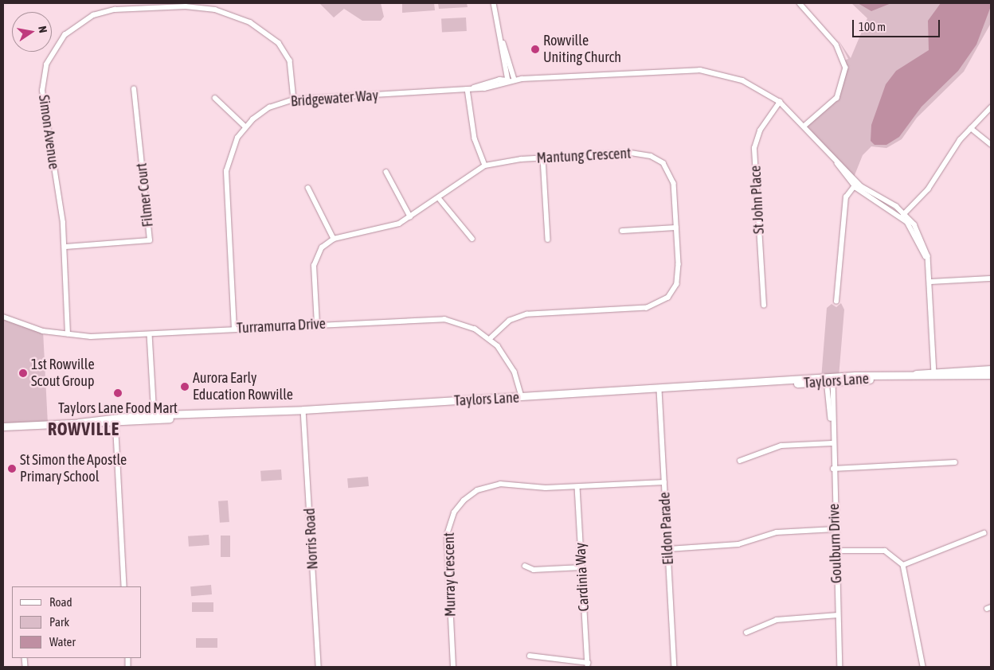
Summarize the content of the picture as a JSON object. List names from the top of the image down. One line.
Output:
{"streets":{"main road":["Taylors Lane"],"street":["Bridgewater Way","Simon Avenue","Mantung Crescent","Filmer Court","St John Place","Turramurra Drive","Eildon Parade","Norris Road","Goulburn Drive","Murray Crescent","Cardinia Way"]},"crossings":[["Bridgewater Way","Simon Avenue"],["Bridgewater Way","St John Place"],["Bridgewater Way","Turramurra Drive"],["Bridgewater Way","Taylors Lane"],["Simon Avenue","Filmer Court"],["Simon Avenue","Turramurra Drive"],["Mantung Crescent","Turramurra Drive"],["Turramurra Drive","Taylors Lane"],["Taylors Lane","Eildon Parade"],["Taylors Lane","Norris Road"],["Taylors Lane","Goulburn Drive"],["Eildon Parade","Murray Crescent"],["Murray Crescent","Cardinia Way"]],"districts":["ROWVILLE"],"places":["Rowville Uniting Church","1st Rowville Scout Group","Aurora Early Education Rowville","Taylors Lane Food Mart","St Simon the Apostle Primary School"],"legend":["Road","Park","Water"],"scale_bar":"100 m","north":"right"}
